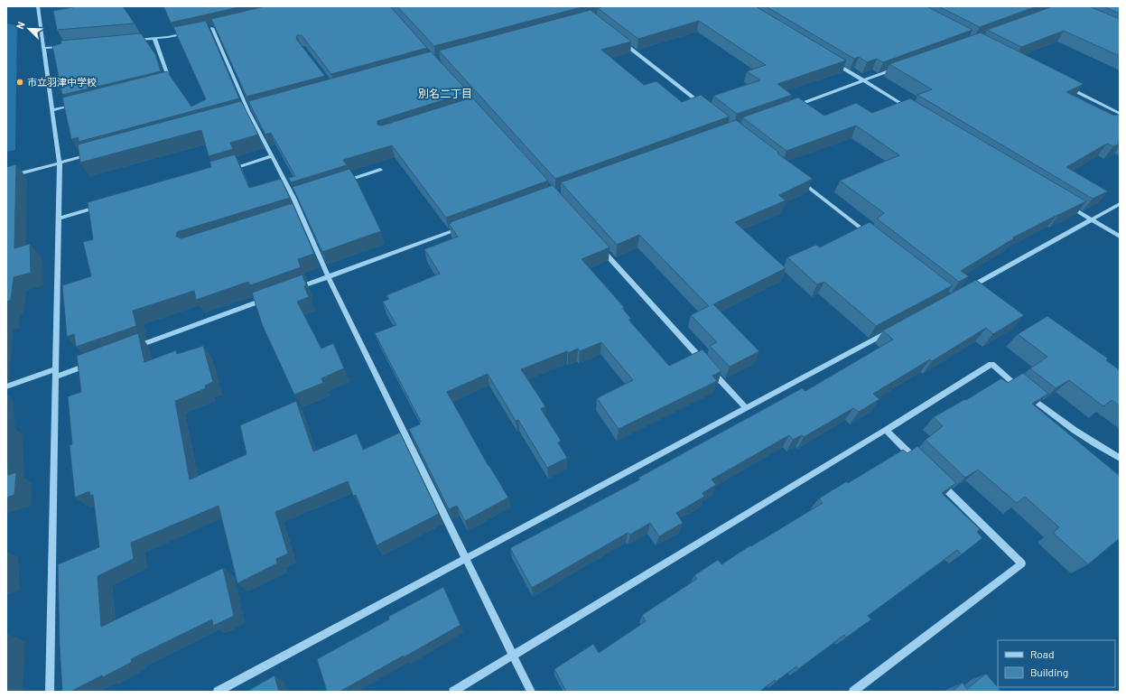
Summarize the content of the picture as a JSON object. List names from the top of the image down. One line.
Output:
{"districts":["別名二丁目"],"places":["市立羽津中学校"],"legend":["Road","Building"],"north":"top left"}
